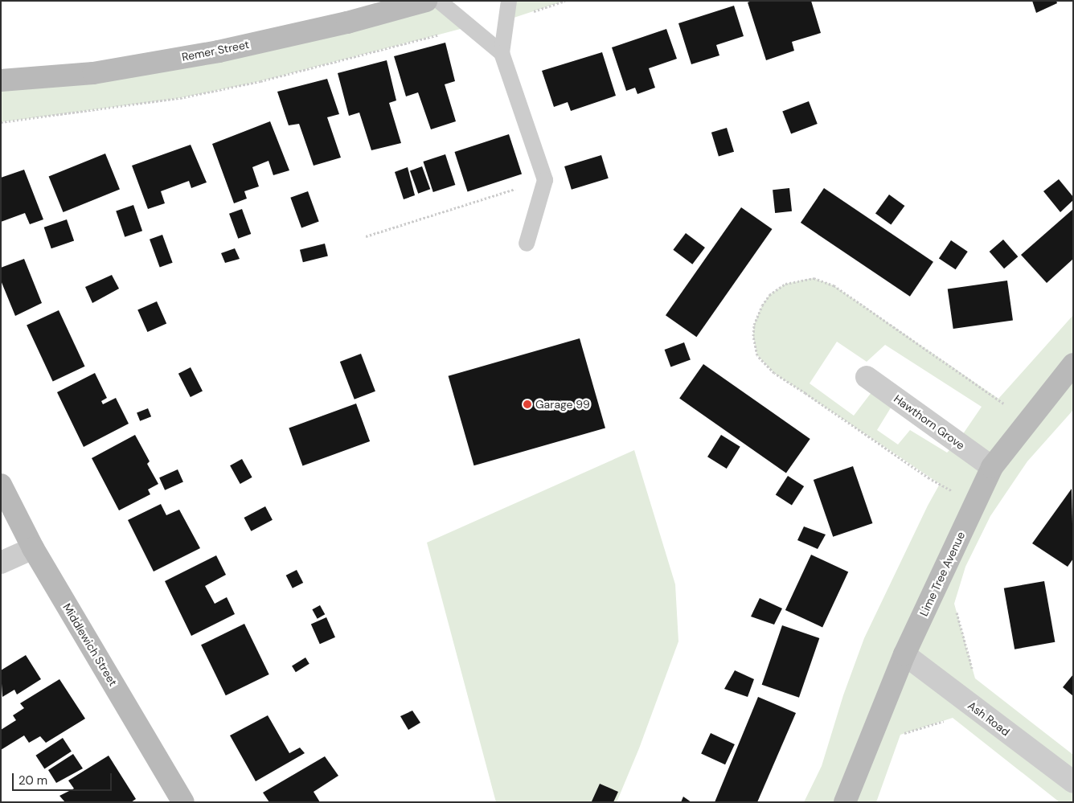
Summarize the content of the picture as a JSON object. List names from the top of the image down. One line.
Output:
{"streets":{"street":["Remer Street","Hawthorn Grove","Lime Tree Avenue","Middlewich Street","Ash Road"]},"crossings":[["Hawthorn Grove","Lime Tree Avenue"],["Lime Tree Avenue","Ash Road"]],"places":["Garage 99"],"scale_bar":"20 m"}
